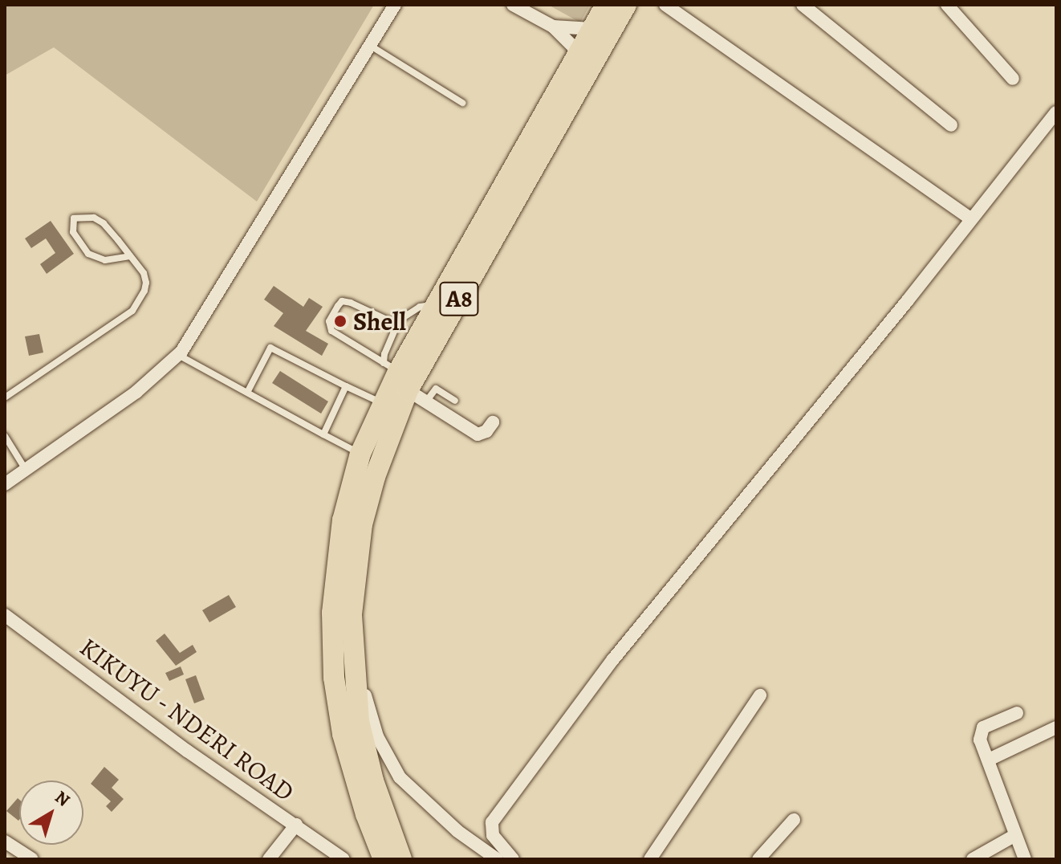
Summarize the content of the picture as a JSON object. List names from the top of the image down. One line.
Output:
{"streets":{"highway":["A8"],"street":["KIKUYU - NDERI ROAD"]},"places":["Shell"],"north":"top right"}
